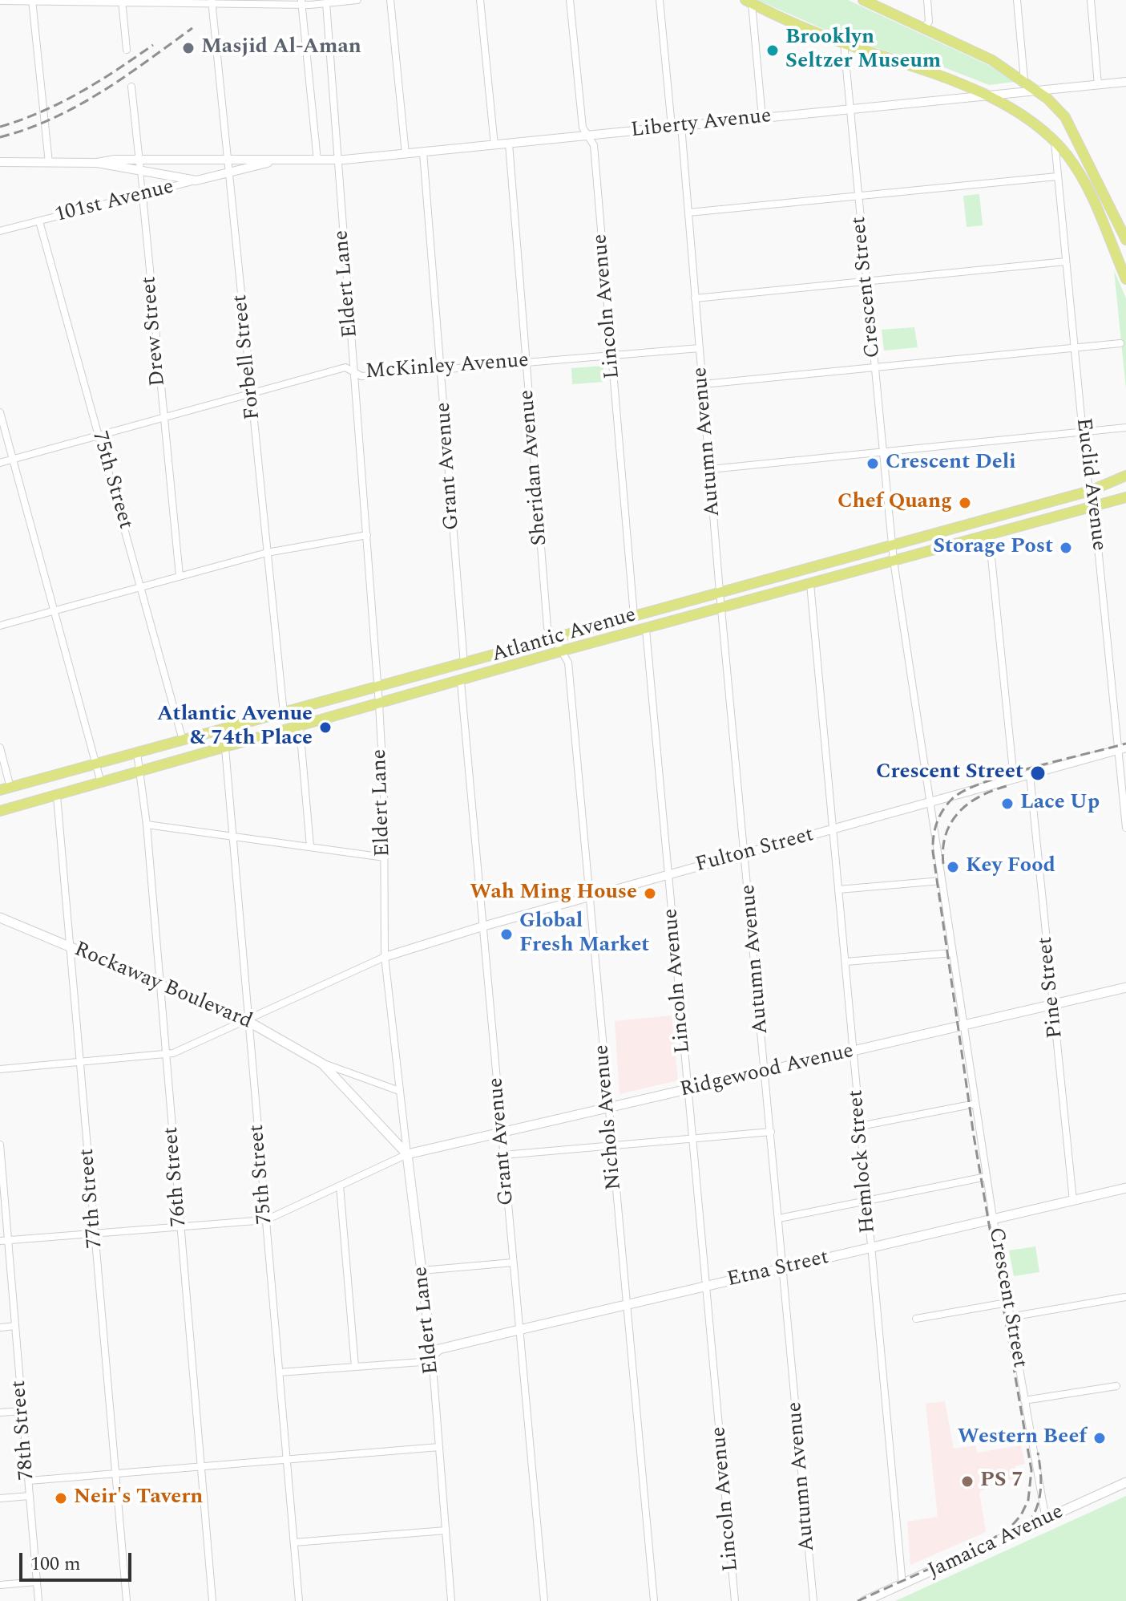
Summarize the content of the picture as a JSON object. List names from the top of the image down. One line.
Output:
{"streets":{"main road":["Eldert Lane","Atlantic Avenue","Rockaway Boulevard","Ridgewood Avenue","Etna Street","Jamaica Avenue"],"street":["Liberty Avenue","101st Avenue","Crescent Street","Lincoln Avenue","Drew Street","Forbell Street","McKinley Avenue","Autumn Avenue","Grant Avenue","Sheridan Avenue","75th Street","Euclid Avenue","Fulton Street","Pine Street","Nichols Avenue","Hemlock Street","76th Street","77th Street","78th Street"]},"crossings":[["Liberty Avenue","101st Avenue"],["Liberty Avenue","Eldert Lane"],["Liberty Avenue","Crescent Street"],["Liberty Avenue","Lincoln Avenue"],["Liberty Avenue","Drew Street"],["Liberty Avenue","Forbell Street"],["Liberty Avenue","Autumn Avenue"],["Liberty Avenue","Grant Avenue"],["Liberty Avenue","Sheridan Avenue"],["101st Avenue","Drew Street"],["101st Avenue","Forbell Street"],["101st Avenue","75th Street"],["Eldert Lane","McKinley Avenue"],["Eldert Lane","Atlantic Avenue"],["Eldert Lane","Fulton Street"],["Eldert Lane","Rockaway Boulevard"],["Eldert Lane","Ridgewood Avenue"],["Eldert Lane","Etna Street"],["Crescent Street","Atlantic Avenue"],["Crescent Street","Fulton Street"],["Crescent Street","Ridgewood Avenue"],["Crescent Street","Etna Street"],["Crescent Street","Jamaica Avenue"],["Lincoln Avenue","McKinley Avenue"],["Lincoln Avenue","Atlantic Avenue"],["Lincoln Avenue","Fulton Street"],["Lincoln Avenue","Ridgewood Avenue"],["Lincoln Avenue","Etna Street"],["Drew Street","McKinley Avenue"],["Forbell Street","McKinley Avenue"],["Forbell Street","Atlantic Avenue"],["McKinley Avenue","Autumn Avenue"],["McKinley Avenue","Grant Avenue"],["McKinley Avenue","Sheridan Avenue"],["McKinley Avenue","75th Street"],["Autumn Avenue","Atlantic Avenue"],["Autumn Avenue","Fulton Street"],["Autumn Avenue","Ridgewood Avenue"],["Autumn Avenue","Etna Street"],["Grant Avenue","Atlantic Avenue"],["Grant Avenue","Fulton Street"],["Grant Avenue","Ridgewood Avenue"],["Grant Avenue","Etna Street"],["Sheridan Avenue","Atlantic Avenue"],["Sheridan Avenue","Nichols Avenue"],["75th Street","Atlantic Avenue"],["75th Street","Rockaway Boulevard"],["Euclid Avenue","Atlantic Avenue"],["Euclid Avenue","Fulton Street"],["Atlantic Avenue","Nichols Avenue"],["Atlantic Avenue","Hemlock Street"],["Atlantic Avenue","76th Street"],["Atlantic Avenue","77th Street"],["Fulton Street","Pine Street"],["Fulton Street","Nichols Avenue"],["Fulton Street","Hemlock Street"],["Rockaway Boulevard","Ridgewood Avenue"],["Rockaway Boulevard","76th Street"],["Rockaway Boulevard","77th Street"],["Pine Street","Ridgewood Avenue"],["Pine Street","Etna Street"],["Ridgewood Avenue","Nichols Avenue"],["Ridgewood Avenue","Hemlock Street"],["Nichols Avenue","Etna Street"],["Hemlock Street","Etna Street"],["Hemlock Street","Jamaica Avenue"]],"places":["Masjid Al-Aman","Brooklyn Seltzer Museum","Crescent Deli","Chef Quang","Storage Post","Atlantic Avenue & 74th Place","Crescent Street","Lace Up","Key Food","Wah Ming House","Global Fresh Market","Western Beef","PS 7","Neir's Tavern"],"scale_bar":"100 m"}
